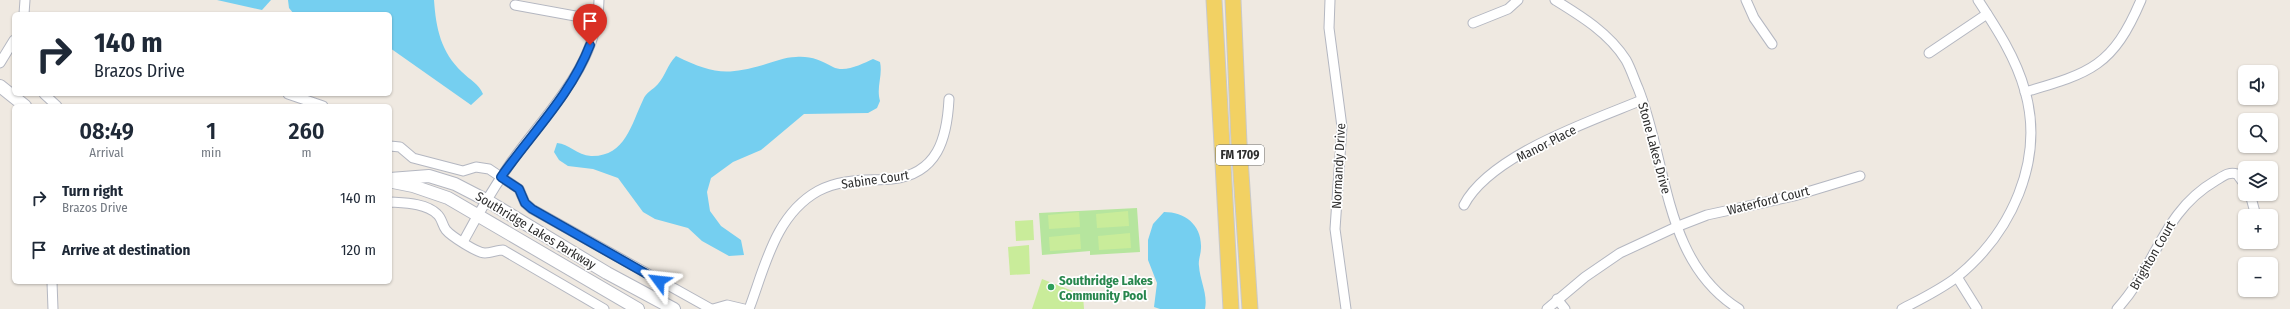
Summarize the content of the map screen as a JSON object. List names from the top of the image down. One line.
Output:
{"streets":{"main road":["FM 1709"],"street":["Manor Place","Stone Lakes Drive","Normandy Drive","Sabine Court","Waterford Court","Southridge Lakes Parkway","Brighton Court"]},"crossings":[["Manor Place","Stone Lakes Drive"],["Stone Lakes Drive","Waterford Court"]],"places":["Southridge Lakes Community Pool"],"page":{"turn":["140 m","Brazos Drive"],"map_buttons":["+","−"],"eta":["08:49","Arrival","1","min","260","m"],"list":[{"name":"Turn right","note":"Brazos Drive","value":"140 m"},{"name":"Arrive at destination","value":"120 m"}]}}
